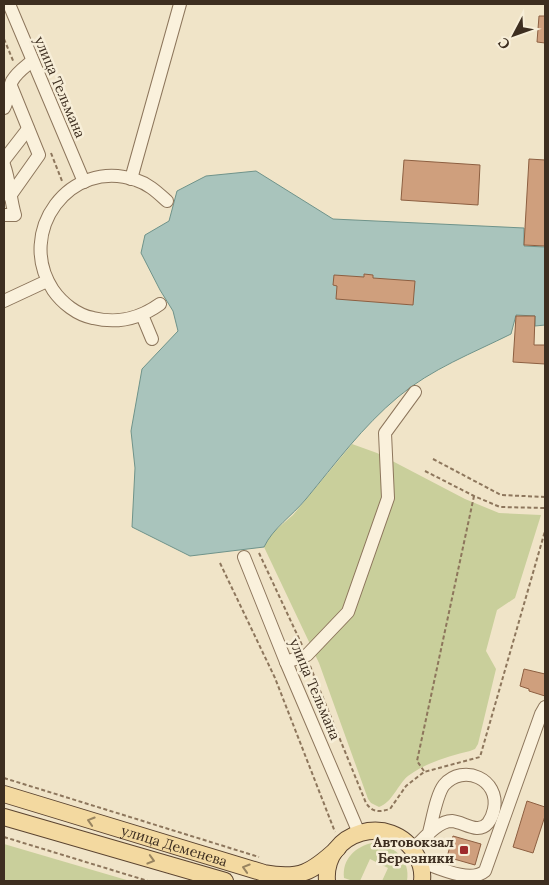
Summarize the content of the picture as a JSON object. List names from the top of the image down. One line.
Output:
{"streets":{"main road":["улица Деменева"],"street":["улица Тельмана"]},"crossings":[["улица Тельмана","улица Деменева"]],"places":{"transit":["Автовокзал Березники"]},"north":"bottom left"}
